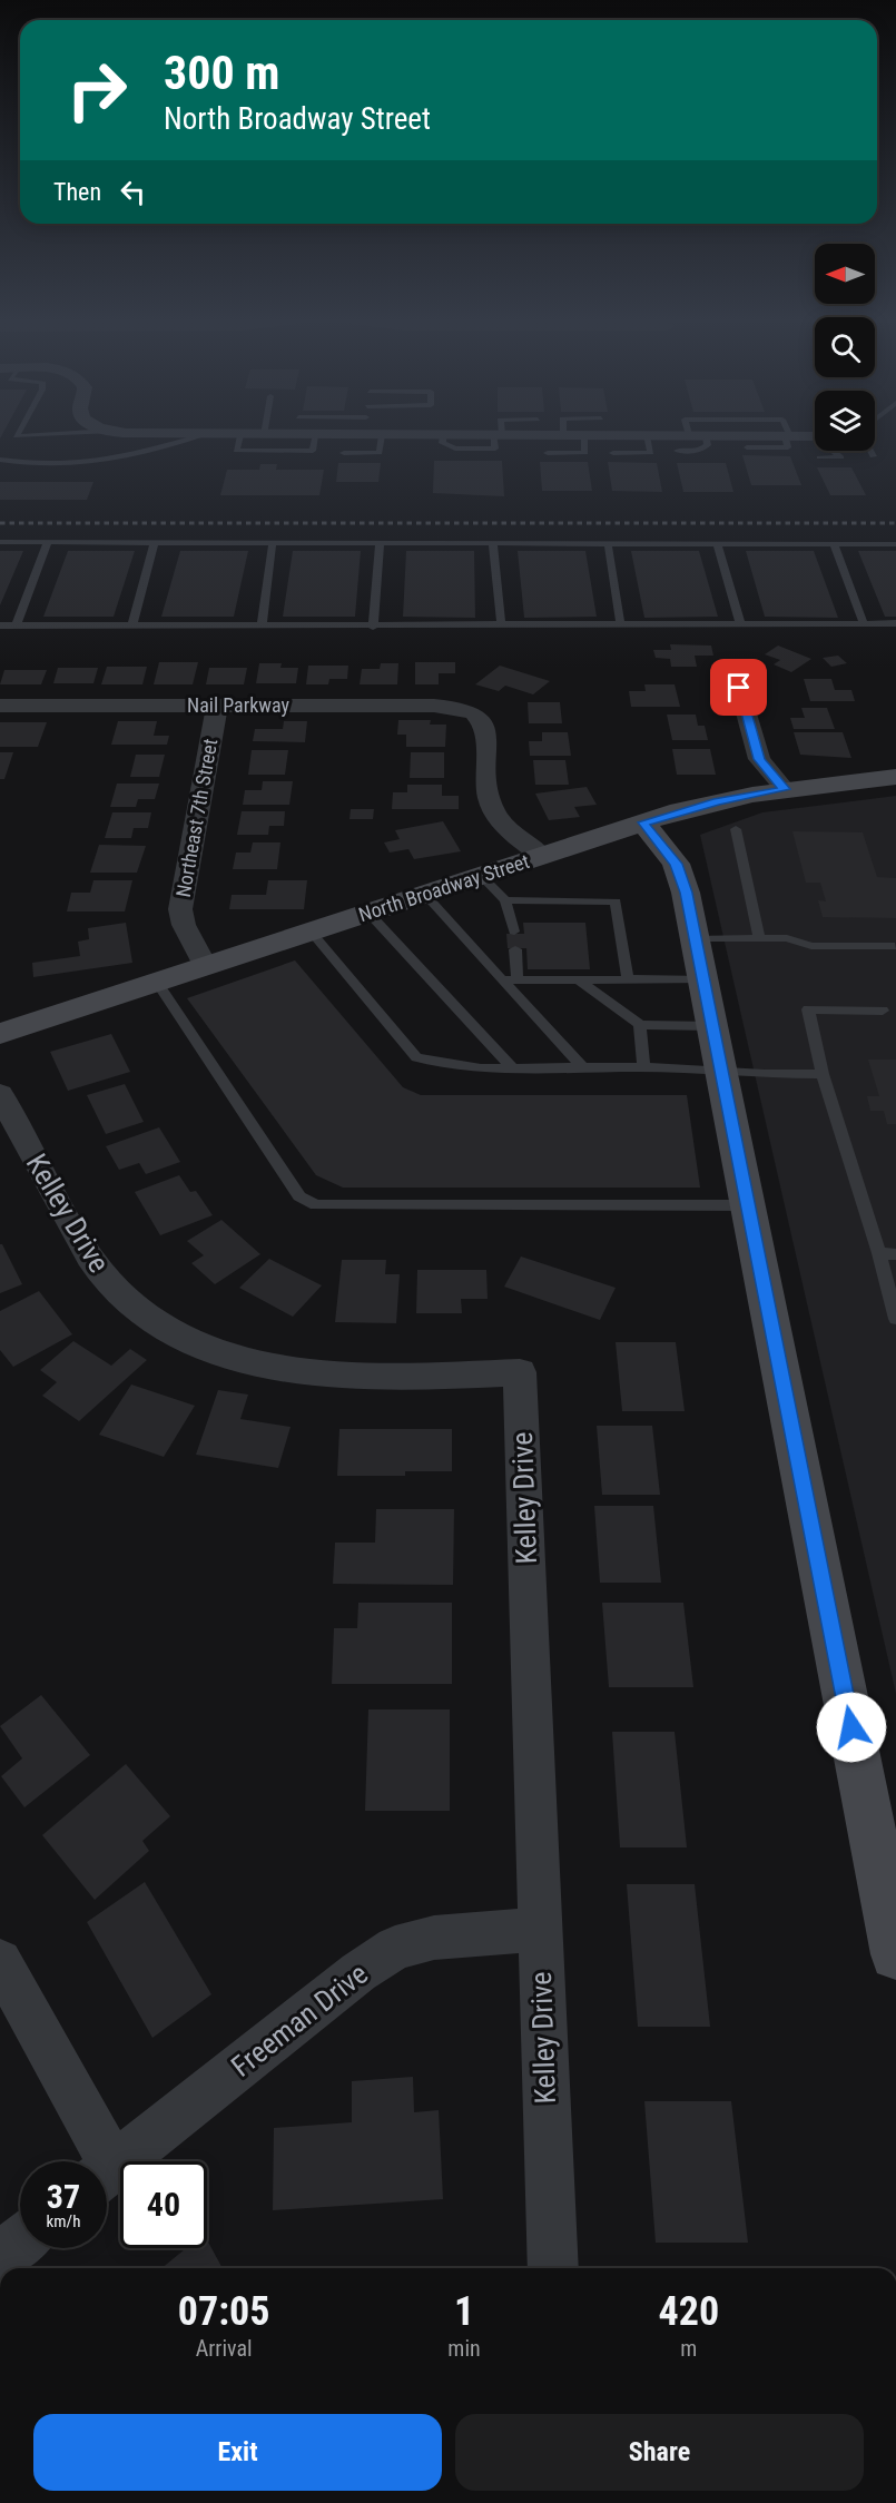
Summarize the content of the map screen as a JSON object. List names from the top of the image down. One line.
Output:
{"streets":{"street":["Nail Parkway","Northeast 7th Street","North Broadway Street","Kelley Drive","Freeman Drive"]},"crossings":[["Nail Parkway","Northeast 7th Street"],["Nail Parkway","North Broadway Street"],["Northeast 7th Street","North Broadway Street"],["Kelley Drive","Freeman Drive"]],"north":"left","page":{"turn":["300 m","North Broadway Street"],"then":"Then","speed":"37 km/h","limit":"40","eta":["07:05","Arrival","1","min","420","m"],"buttons":["Exit","Share"]}}
